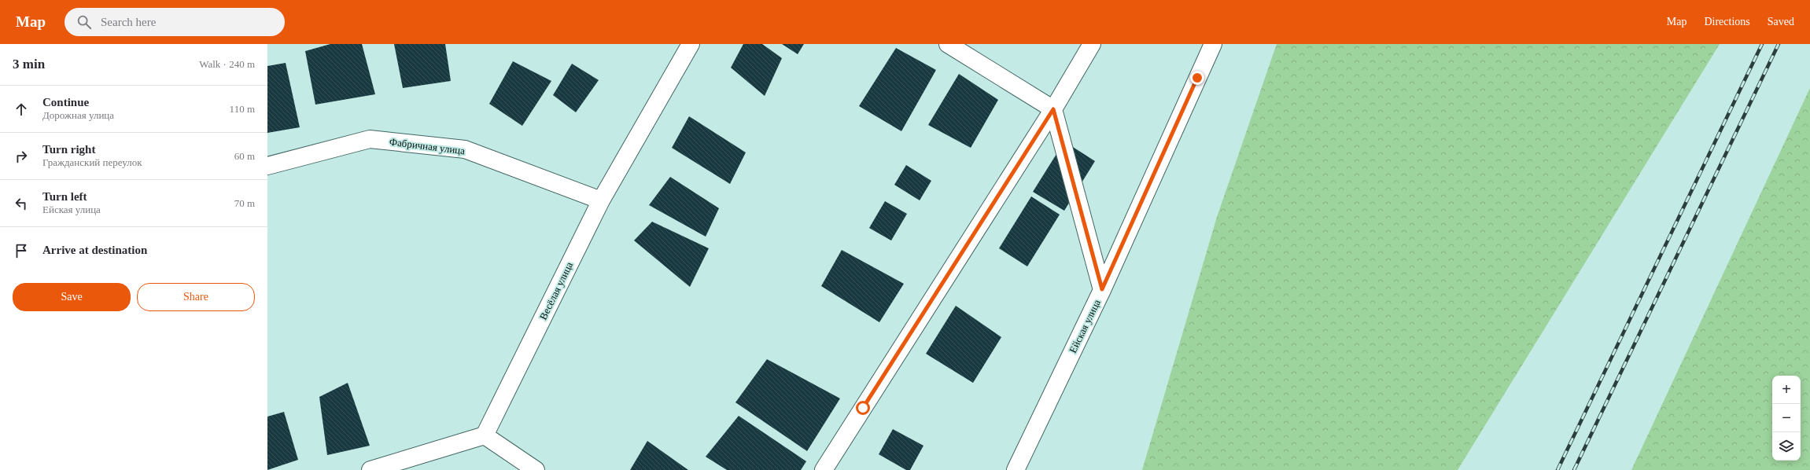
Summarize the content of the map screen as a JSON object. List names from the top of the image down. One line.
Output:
{"streets":{"street":["Фабричная улица","Весёлая улица","Ейская улица"]},"crossings":[["Фабричная улица","Весёлая улица"]],"page":{"header":"Map","search":"Search here","nav":["Map","Directions","Saved"],"heading":["3 min","Walk · 240 m"],"list":[["Continue","Дорожная улица","110 m"],["Turn right","Гражданский переулок","60 m"],["Turn left","Ейская улица","70 m"],"Arrive at destination"],"buttons":["Save","Share"],"map_buttons":["+","−"]}}
